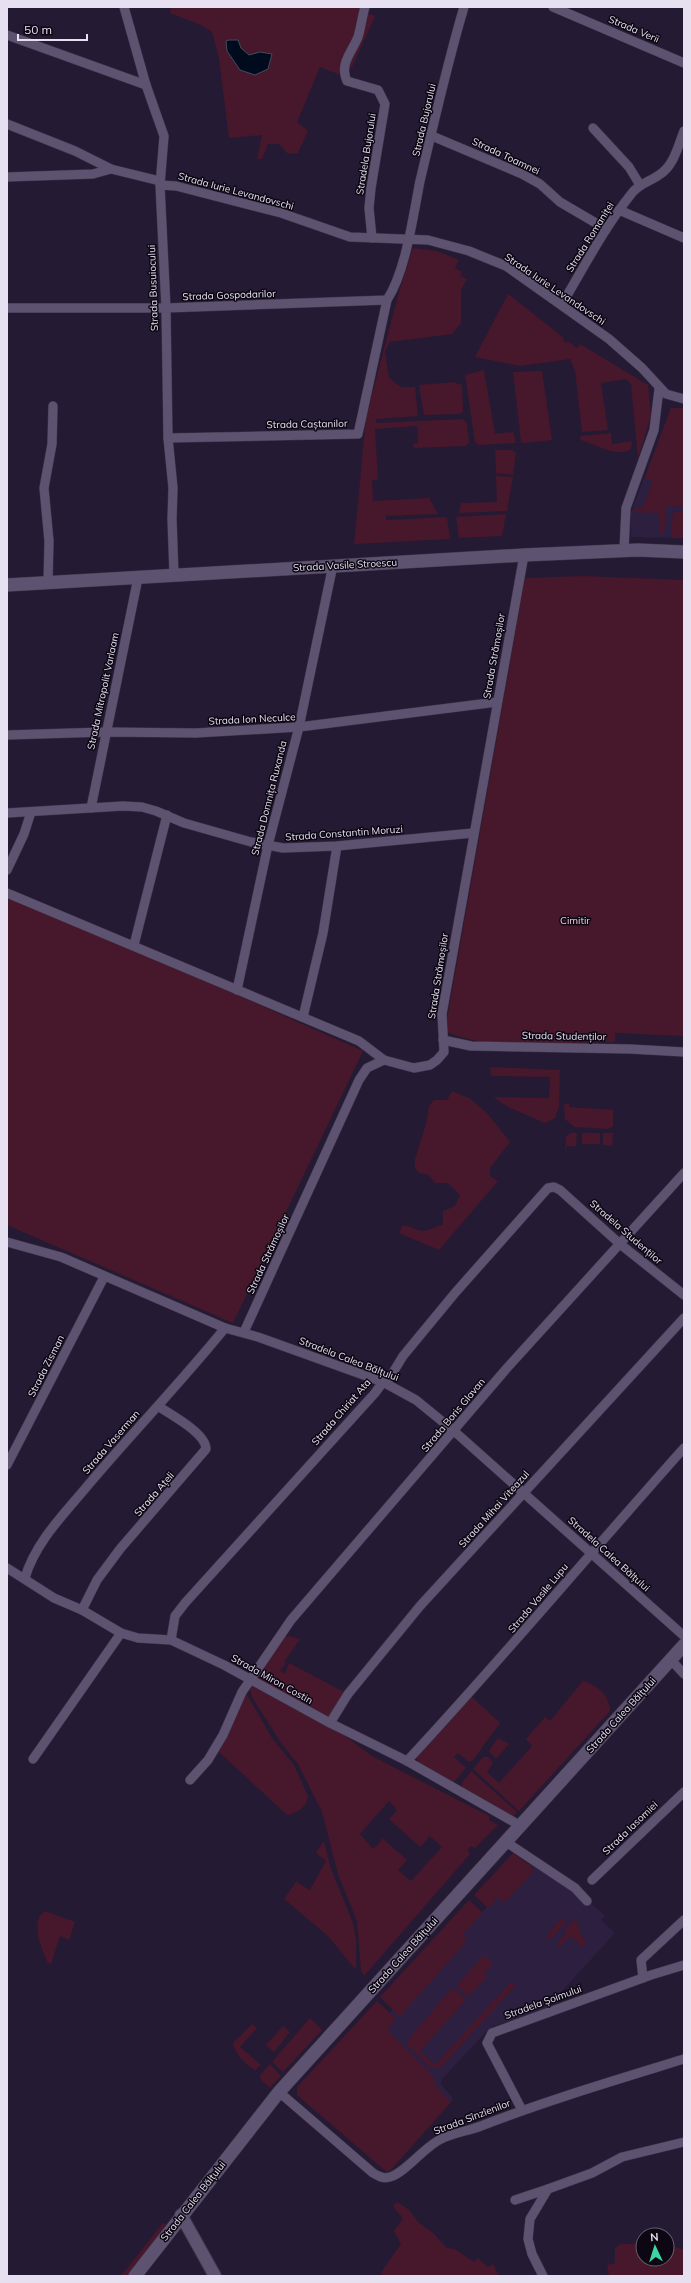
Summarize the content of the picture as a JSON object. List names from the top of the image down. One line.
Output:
{"streets":{"main road":["Strada Vasile Stroescu","Strada Calea Bălțului"],"street":["Strada Verii","Strada Bujorului","Stradela Bujorului","Strada Toamnei","Strada Iurie Levandovschi","Strada Romaniței","Strada Busuiocului","Strada Gospodarilor","Strada Caștanilor","Strada Strămoșilor","Strada Mitropolit Varlaam","Strada Ion Neculce","Strada Domnița Ruxanda","Strada Constantin Moruzi","Strada Studenților","Stradela Studenților","Stradela Calea Bălțului","Strada Zisman","Strada Chiriat Ata","Strada Boris Glavan","Strada Vaserman","Strada Ațeli","Strada Mihai Viteazul","Strada Vasile Lupu","Strada Miron Costin","Strada Iasomiei","Stradela Șoimului","Strada Sînzîenilor"]},"crossings":[["Strada Bujorului","Strada Toamnei"],["Strada Bujorului","Strada Iurie Levandovschi"],["Stradela Bujorului","Strada Iurie Levandovschi"],["Strada Toamnei","Strada Romaniței"],["Strada Iurie Levandovschi","Strada Romaniței"],["Strada Iurie Levandovschi","Strada Busuiocului"],["Strada Busuiocului","Strada Gospodarilor"],["Strada Busuiocului","Strada Caștanilor"],["Strada Busuiocului","Strada Vasile Stroescu"],["Strada Gospodarilor","Strada Caștanilor"],["Strada Vasile Stroescu","Strada Strămoșilor"],["Strada Vasile Stroescu","Strada Mitropolit Varlaam"],["Strada Vasile Stroescu","Strada Domnița Ruxanda"],["Strada Strămoșilor","Strada Ion Neculce"],["Strada Strămoșilor","Strada Constantin Moruzi"],["Strada Strămoșilor","Strada Studenților"],["Strada Strămoșilor","Stradela Calea Bălțului"],["Strada Mitropolit Varlaam","Strada Ion Neculce"],["Strada Mitropolit Varlaam","Strada Constantin Moruzi"],["Strada Ion Neculce","Strada Domnița Ruxanda"],["Strada Domnița Ruxanda","Strada Constantin Moruzi"],["Stradela Studenților","Strada Chiriat Ata"],["Stradela Studenților","Strada Boris Glavan"],["Stradela Calea Bălțului","Strada Zisman"],["Stradela Calea Bălțului","Strada Chiriat Ata"],["Stradela Calea Bălțului","Strada Boris Glavan"],["Stradela Calea Bălțului","Strada Vaserman"],["Stradela Calea Bălțului","Strada Mihai Viteazul"],["Stradela Calea Bălțului","Strada Vasile Lupu"],["Strada Chiriat Ata","Strada Miron Costin"],["Strada Boris Glavan","Strada Miron Costin"],["Strada Vaserman","Strada Ațeli"],["Strada Vaserman","Strada Miron Costin"],["Strada Ațeli","Strada Miron Costin"],["Strada Mihai Viteazul","Strada Miron Costin"],["Strada Vasile Lupu","Strada Miron Costin"],["Strada Miron Costin","Strada Calea Bălțului"],["Strada Calea Bălțului","Strada Sînzîenilor"],["Stradela Șoimului","Strada Sînzîenilor"]],"parks":["Cimitir"],"scale_bar":"50 m","north":"top"}
